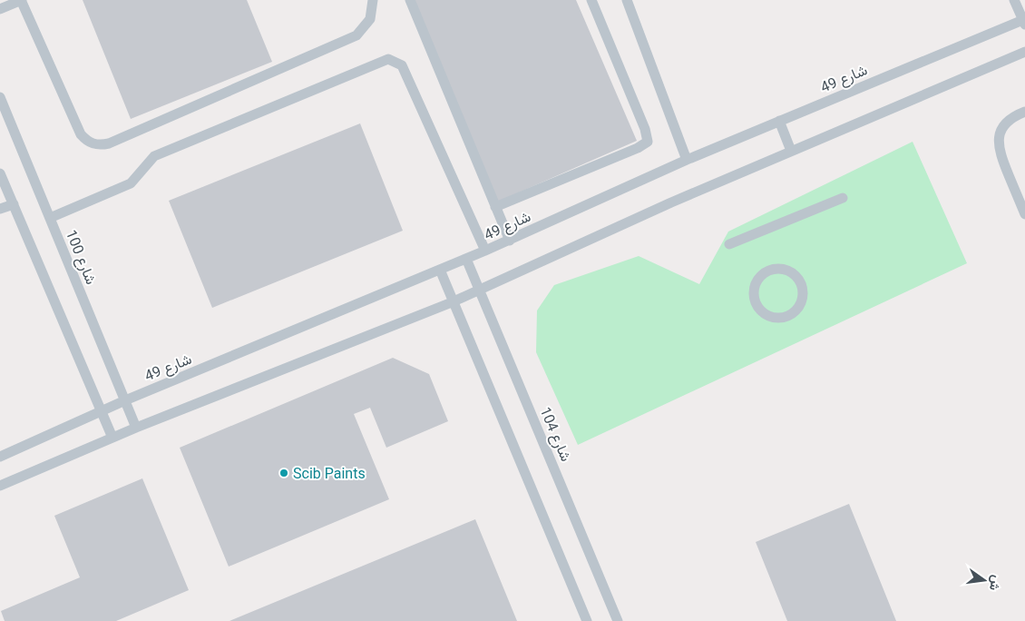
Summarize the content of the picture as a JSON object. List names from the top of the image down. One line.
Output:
{"streets":{"lane":["شارع 49","شارع 100","شارع 104"]},"crossings":[["شارع 49","شارع 100"],["شارع 49","شارع 104"]],"places":["Scib Paints"],"north":"right"}
